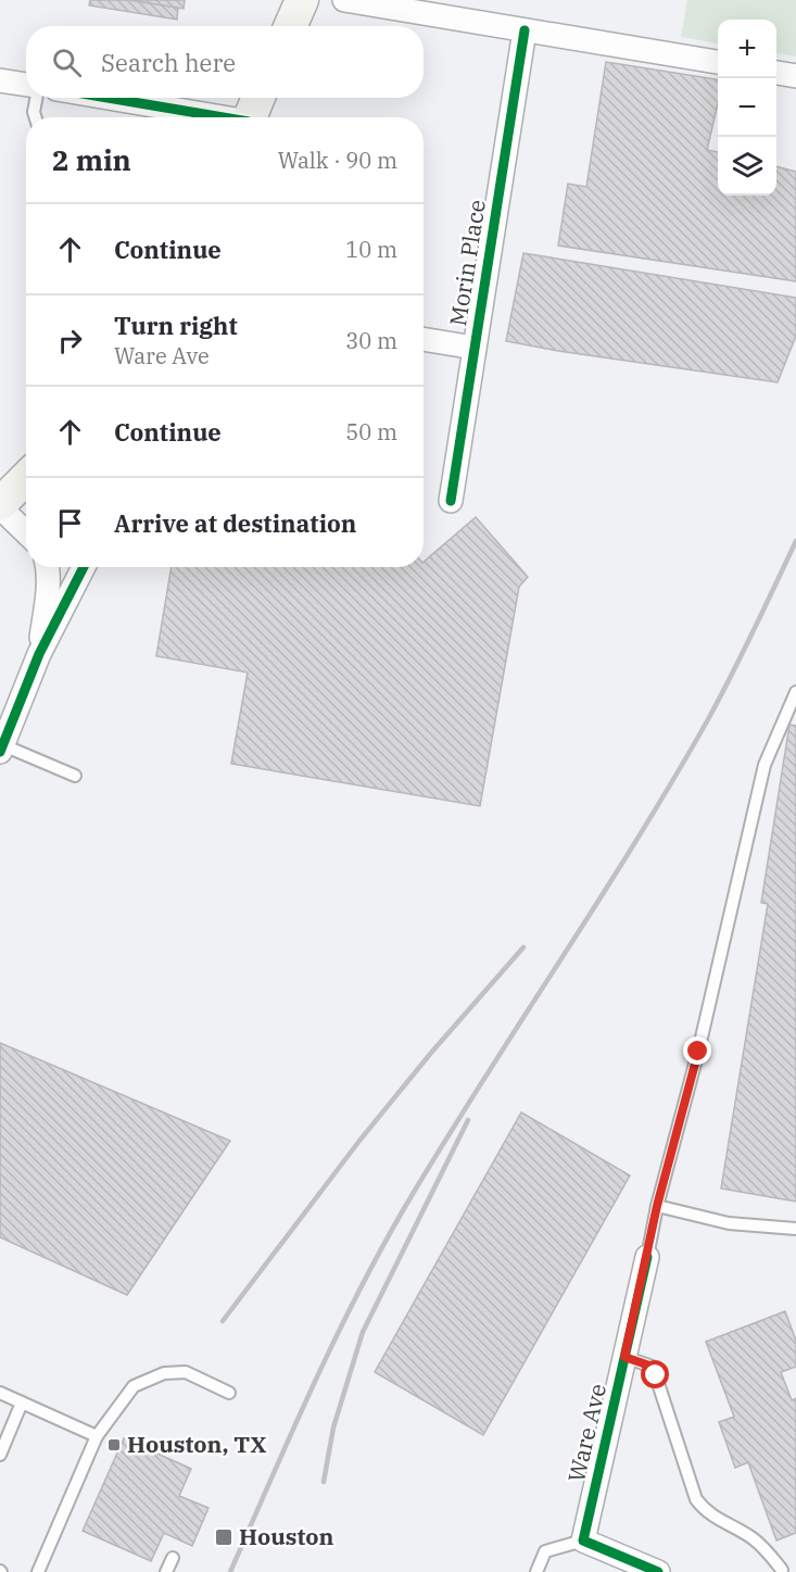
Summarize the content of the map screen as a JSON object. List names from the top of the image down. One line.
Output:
{"streets":{"street":["Morin Place","Ware Ave"]},"places":{"transit":["Houston, TX","Houston"]},"page":{"map_buttons":["+","−"],"search":"Search here","heading":["2 min","Walk · 90 m"],"list":[["Continue","10 m"],["Turn right","Ware Ave","30 m"],["Continue","50 m"],"Arrive at destination"]}}
